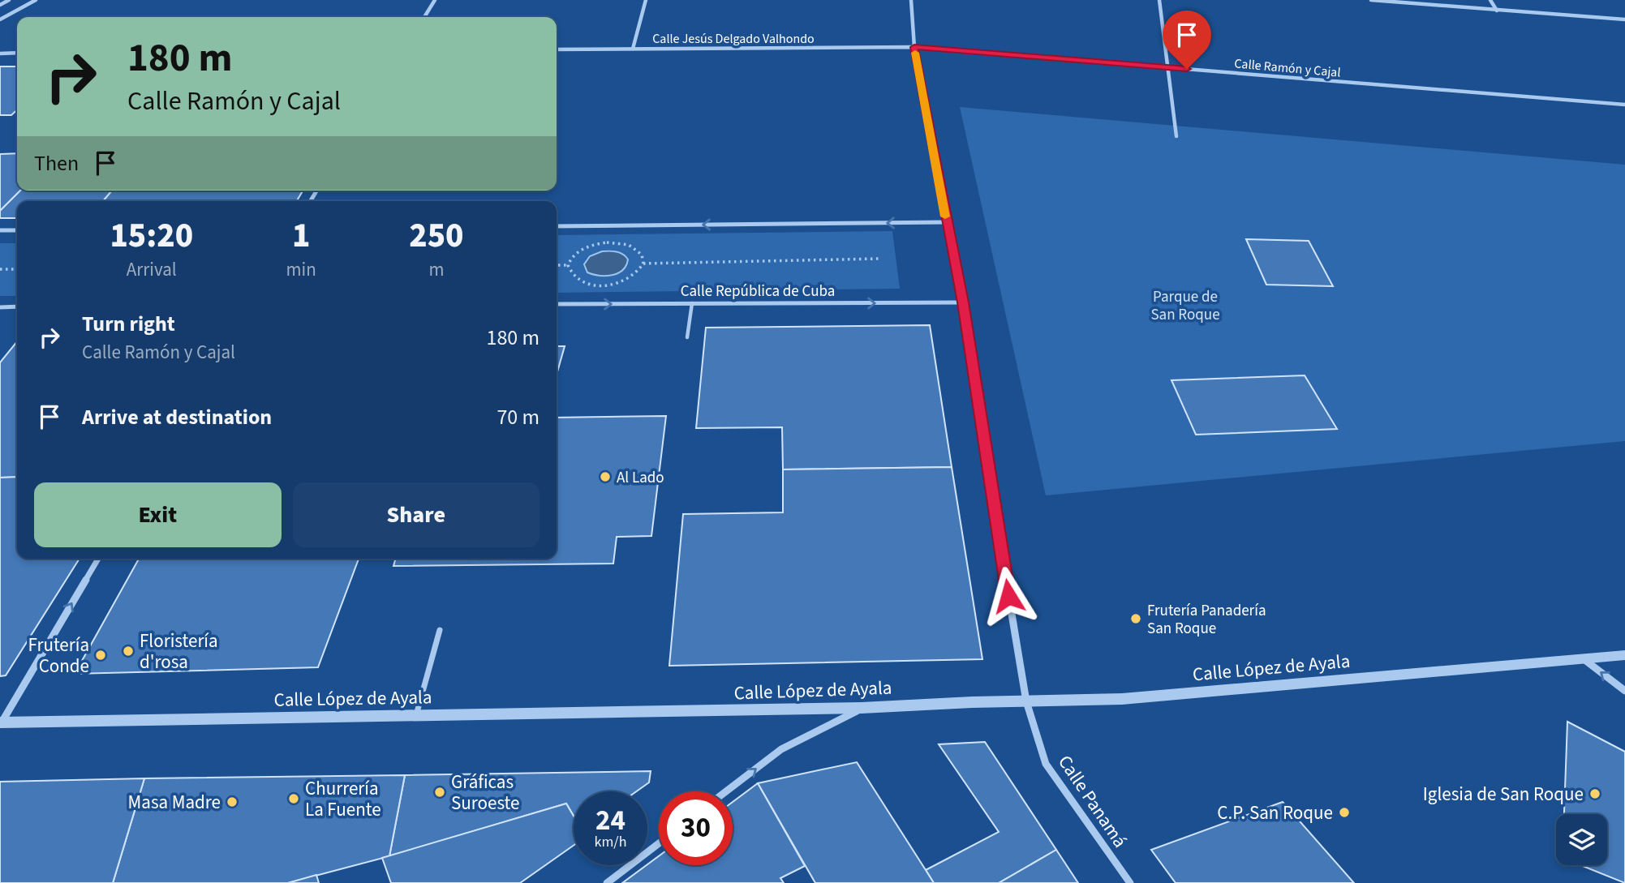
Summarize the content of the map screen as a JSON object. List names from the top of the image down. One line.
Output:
{"streets":{"street":["Calle Jesús Delgado Valhondo","Calle Ramón y Cajal","Calle República de Cuba","Calle López de Ayala","Calle Panamá"]},"crossings":[["Calle Jesús Delgado Valhondo","Calle Ramón y Cajal"],["Calle Jesús Delgado Valhondo","Calle Panamá"],["Calle Ramón y Cajal","Calle Panamá"],["Calle República de Cuba","Calle Panamá"],["Calle López de Ayala","Calle Panamá"]],"one_way":["Calle República de Cuba"],"parks":["Parque de San Roque"],"places":["Al Lado","Frutería Panadería San Roque","Floristería d'rosa","Frutería Conde","Gráficas Suroeste","Iglesia de San Roque","Churrería La Fuente","Masa Madre","C.P. San Roque"],"page":{"turn":["180 m","Calle Ramón y Cajal"],"then":"Then","eta":["15:20","Arrival","1","min","250","m"],"list":[{"name":"Turn right","note":"Calle Ramón y Cajal","value":"180 m"},{"name":"Arrive at destination","value":"70 m"}],"buttons":["Exit","Share"],"speed":"24 km/h","limit":"30"}}
